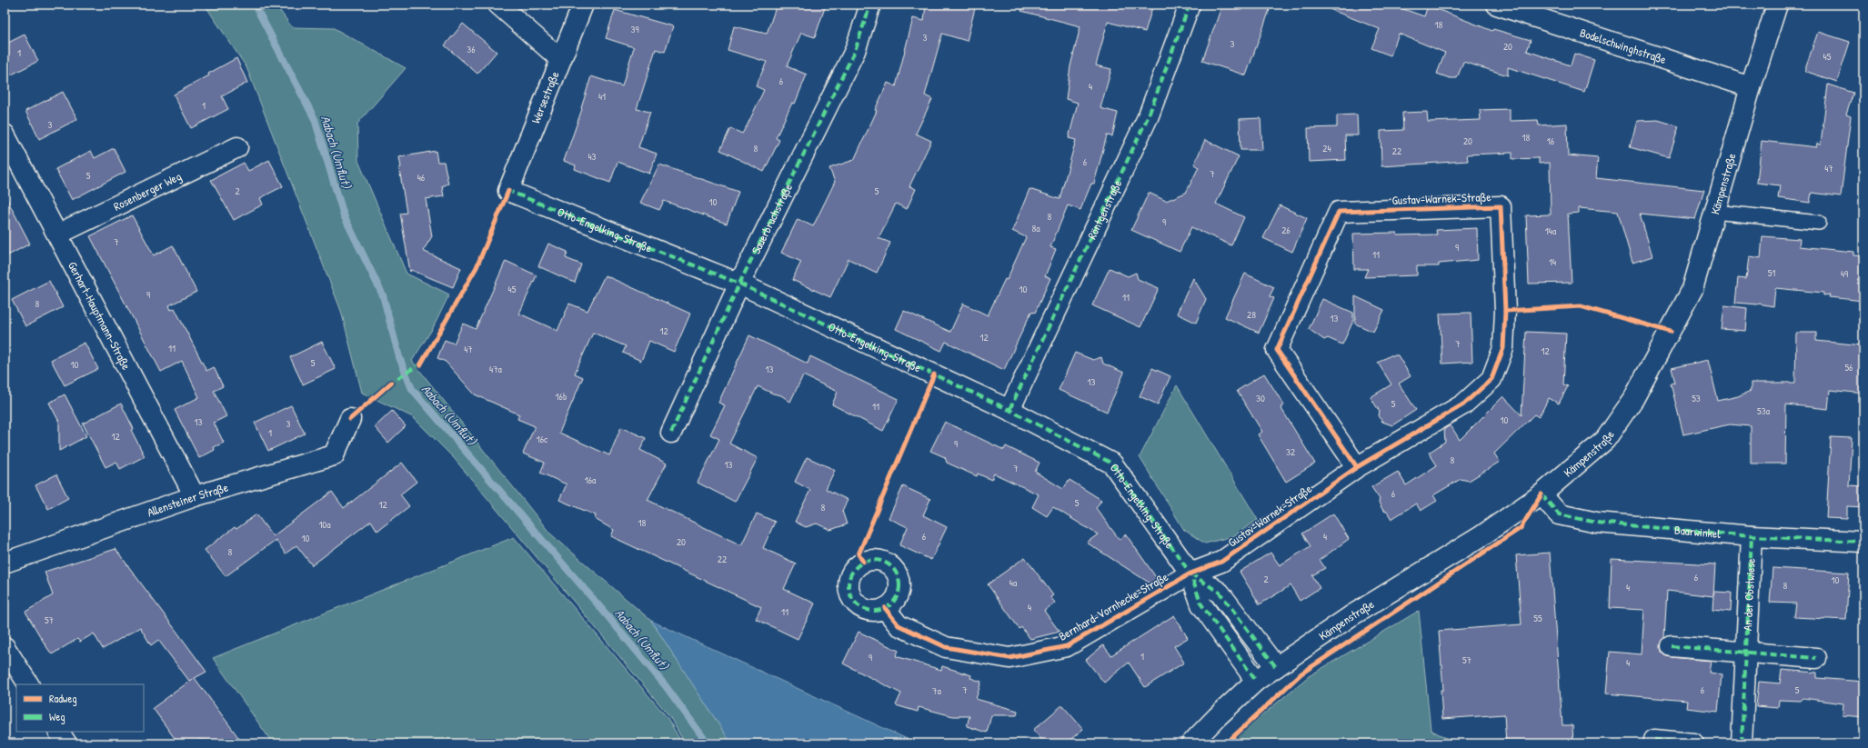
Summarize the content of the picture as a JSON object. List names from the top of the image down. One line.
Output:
{"streets":{"street":["Bodelschwinghstraße","Wersestraße","Kämpenstraße","Rosenberger Weg","Gustav-Warnek-Straße","Röntgenstraße","Sauerbruchstraße","Otto-Engelking-Straße","Gerhart-Hauptmann-Straße","Allensteiner Straße","Baarwinkel","An der Obstwiese","Bernhard-Vornhecke-Straße"]},"crossings":[["Bodelschwinghstraße","Kämpenstraße"],["Wersestraße","Otto-Engelking-Straße"],["Kämpenstraße","Otto-Engelking-Straße"],["Kämpenstraße","Baarwinkel"],["Rosenberger Weg","Gerhart-Hauptmann-Straße"],["Gustav-Warnek-Straße","Otto-Engelking-Straße"],["Gustav-Warnek-Straße","Bernhard-Vornhecke-Straße"],["Röntgenstraße","Otto-Engelking-Straße"],["Sauerbruchstraße","Otto-Engelking-Straße"],["Otto-Engelking-Straße","Bernhard-Vornhecke-Straße"],["Gerhart-Hauptmann-Straße","Allensteiner Straße"],["Baarwinkel","An der Obstwiese"]],"water":["Aabach (Umflut)"],"house_numbers":["18","39","3","3","20","36","1","45","6","4","41","1","3","18","20","16","8","24","22","43","6","47","7","5","46","2","5","10","8","9","8a","26","14a","7","9","11","14","51","49","45","10","9","11","8","28","13","12","12","7","11","47","12","5","10","56","47a","13","13","16b","30","53","5","11","53a","10","13","3","1","12","16c","9","32","8","13","7","16a","6","5","12","8","18","10a","6","4","10","20","8","22","6","2","10","4a","8","4","4","11","55","57","1","9","57","4","7","6","5","7a"],"legend":["Radweg","Weg"]}
